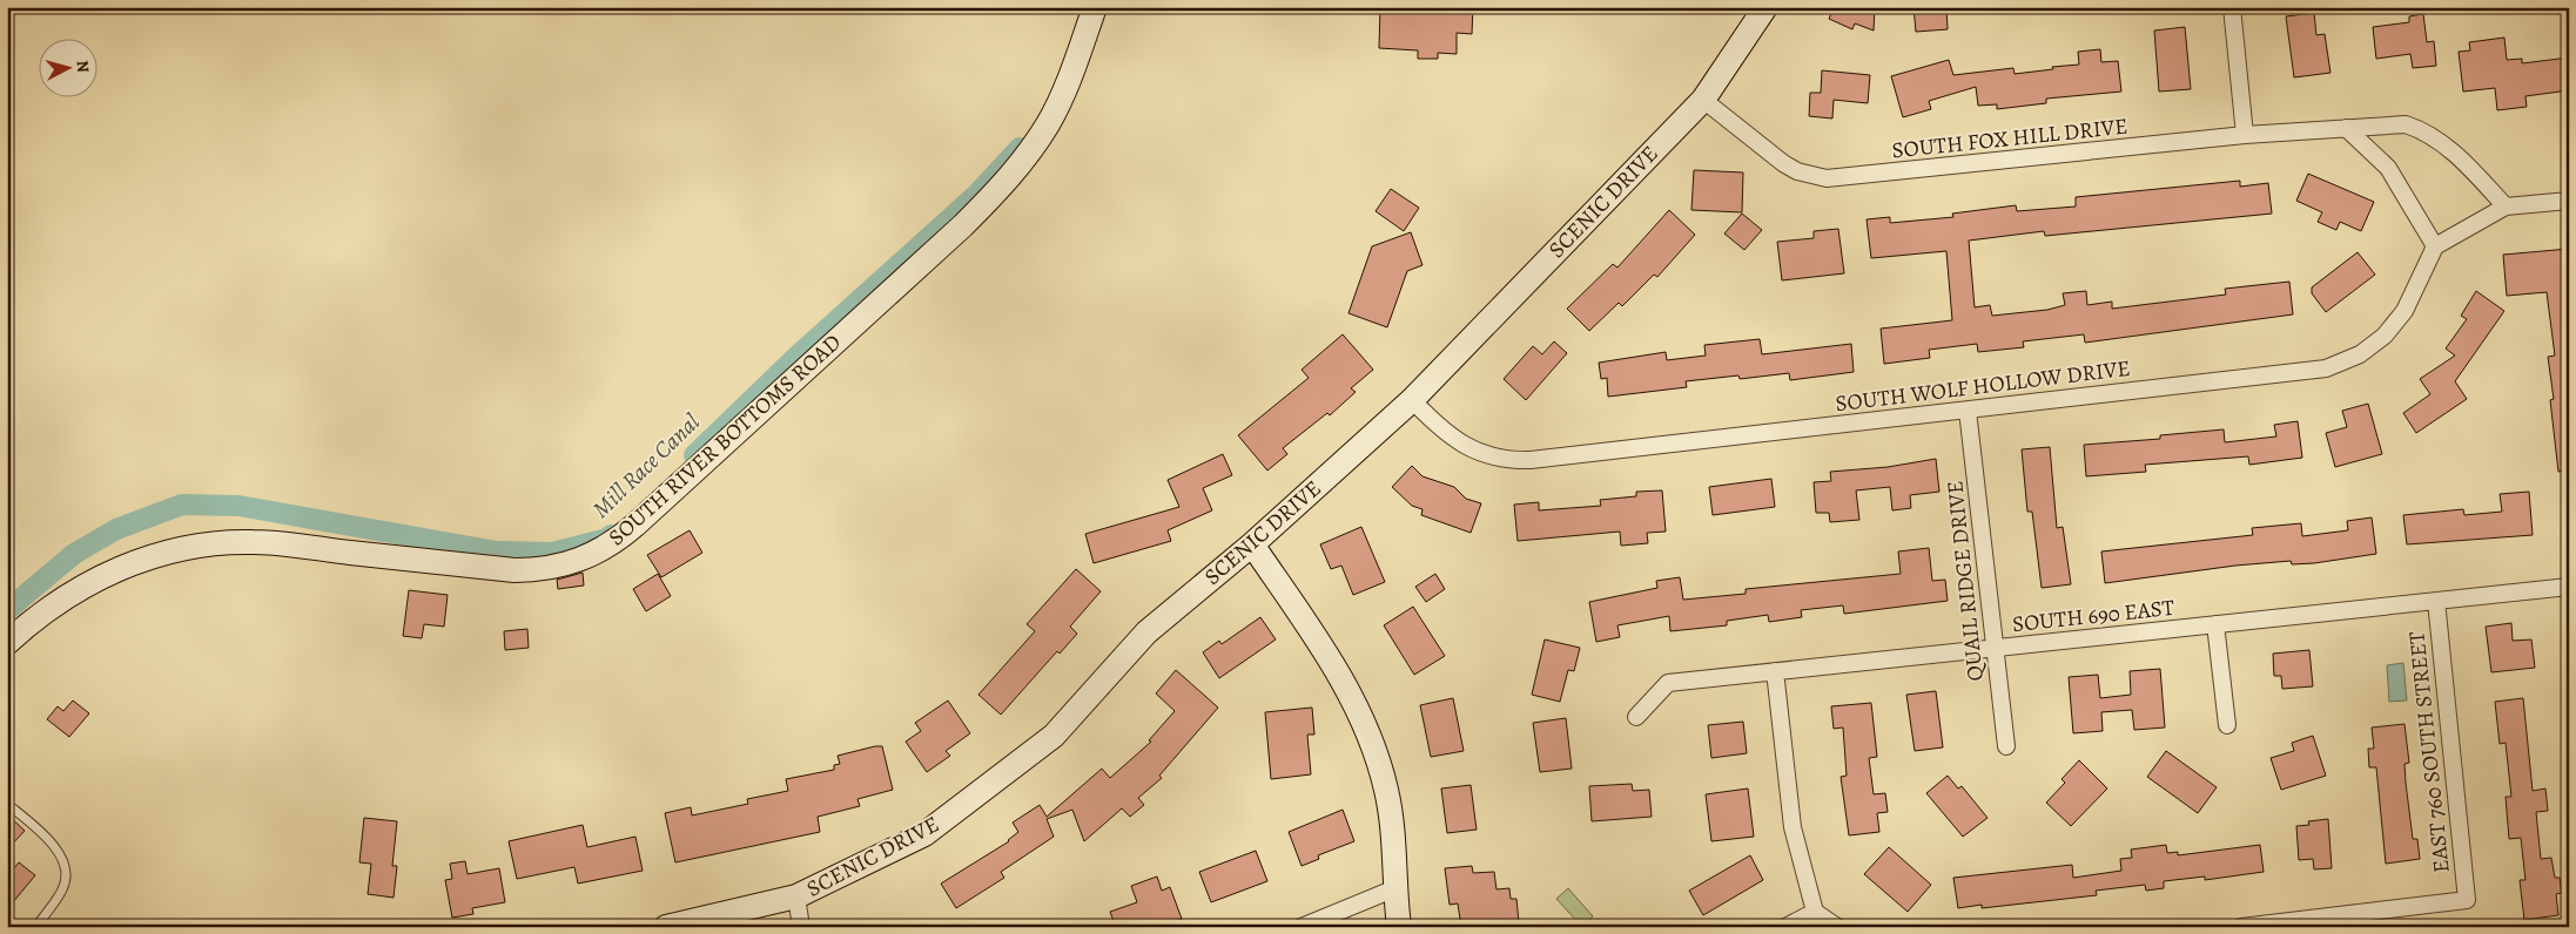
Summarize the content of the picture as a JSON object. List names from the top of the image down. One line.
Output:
{"streets":{"street":["SOUTH FOX HILL DRIVE","SCENIC DRIVE","SOUTH WOLF HOLLOW DRIVE","SOUTH RIVER BOTTOMS ROAD","QUAIL RIDGE DRIVE","SOUTH 690 EAST","EAST 760 SOUTH STREET"]},"crossings":[["SOUTH FOX HILL DRIVE","SCENIC DRIVE"],["SCENIC DRIVE","SOUTH WOLF HOLLOW DRIVE"],["SOUTH WOLF HOLLOW DRIVE","QUAIL RIDGE DRIVE"],["QUAIL RIDGE DRIVE","SOUTH 690 EAST"],["SOUTH 690 EAST","EAST 760 SOUTH STREET"]],"water":["Mill Race Canal"],"north":"right"}
